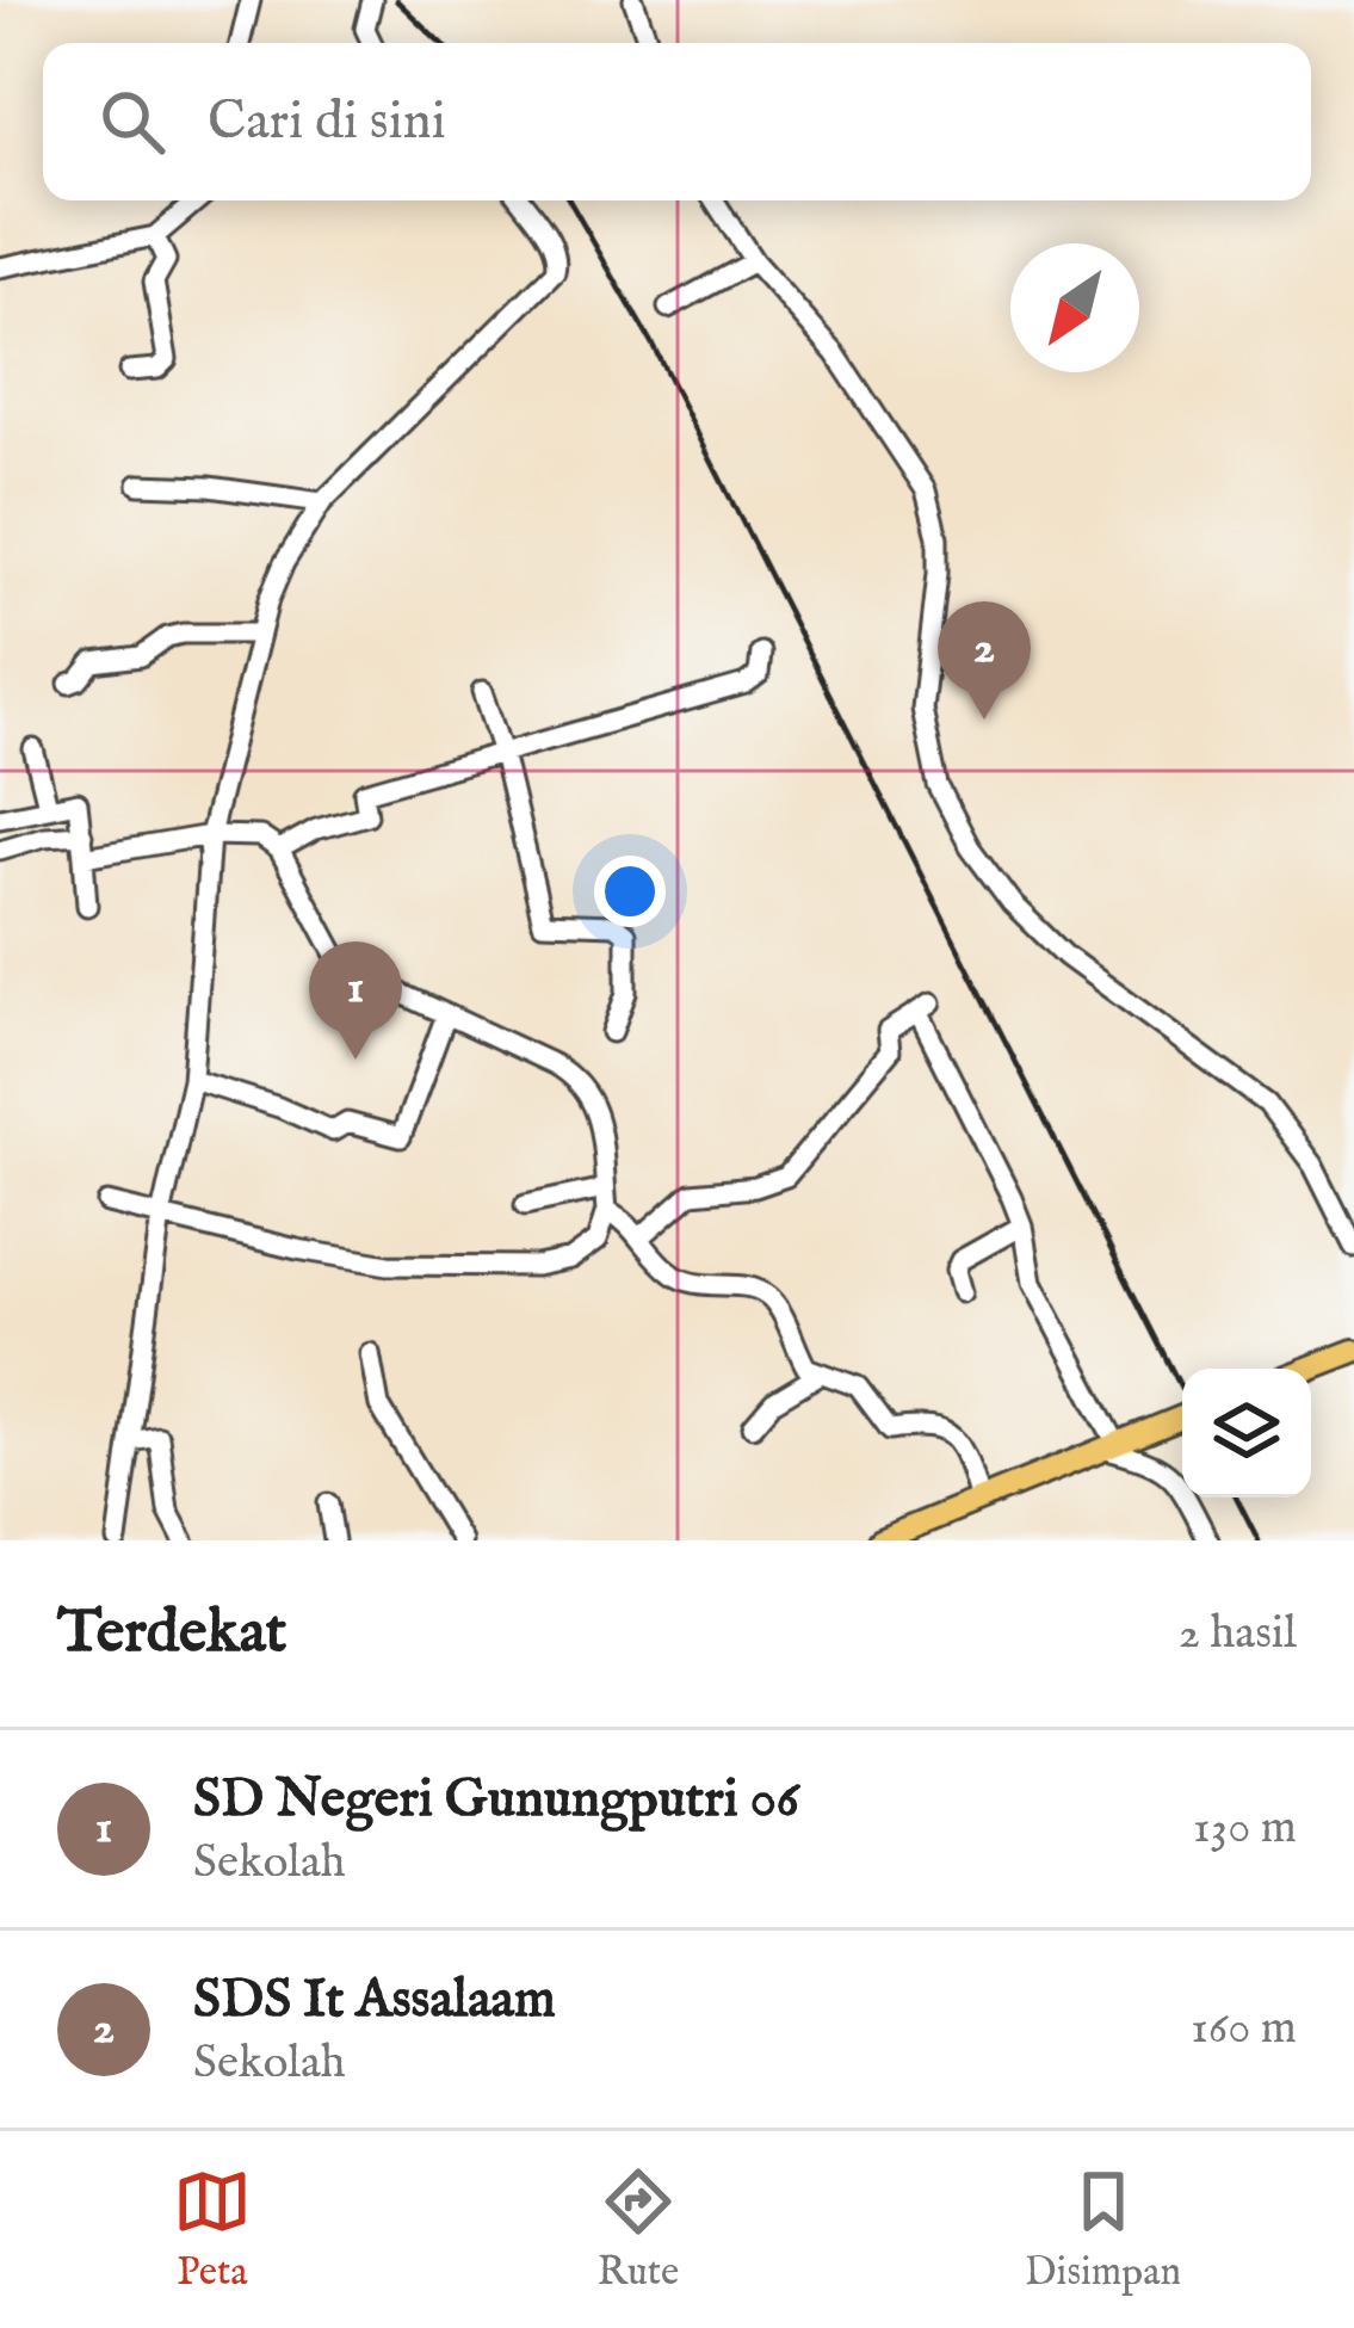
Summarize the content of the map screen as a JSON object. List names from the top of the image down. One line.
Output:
{"north":"bottom left","page":{"search":"Cari di sini","pins":["2","1"],"heading":["Terdekat","2 hasil"],"list":[{"mark":"1","name":"SD Negeri Gunungputri 06","note":"Sekolah","value":"130 m"},{"mark":"2","name":"SDS It Assalaam","note":"Sekolah","value":"160 m"}],"nav":["Peta","Rute","Disimpan"]}}
